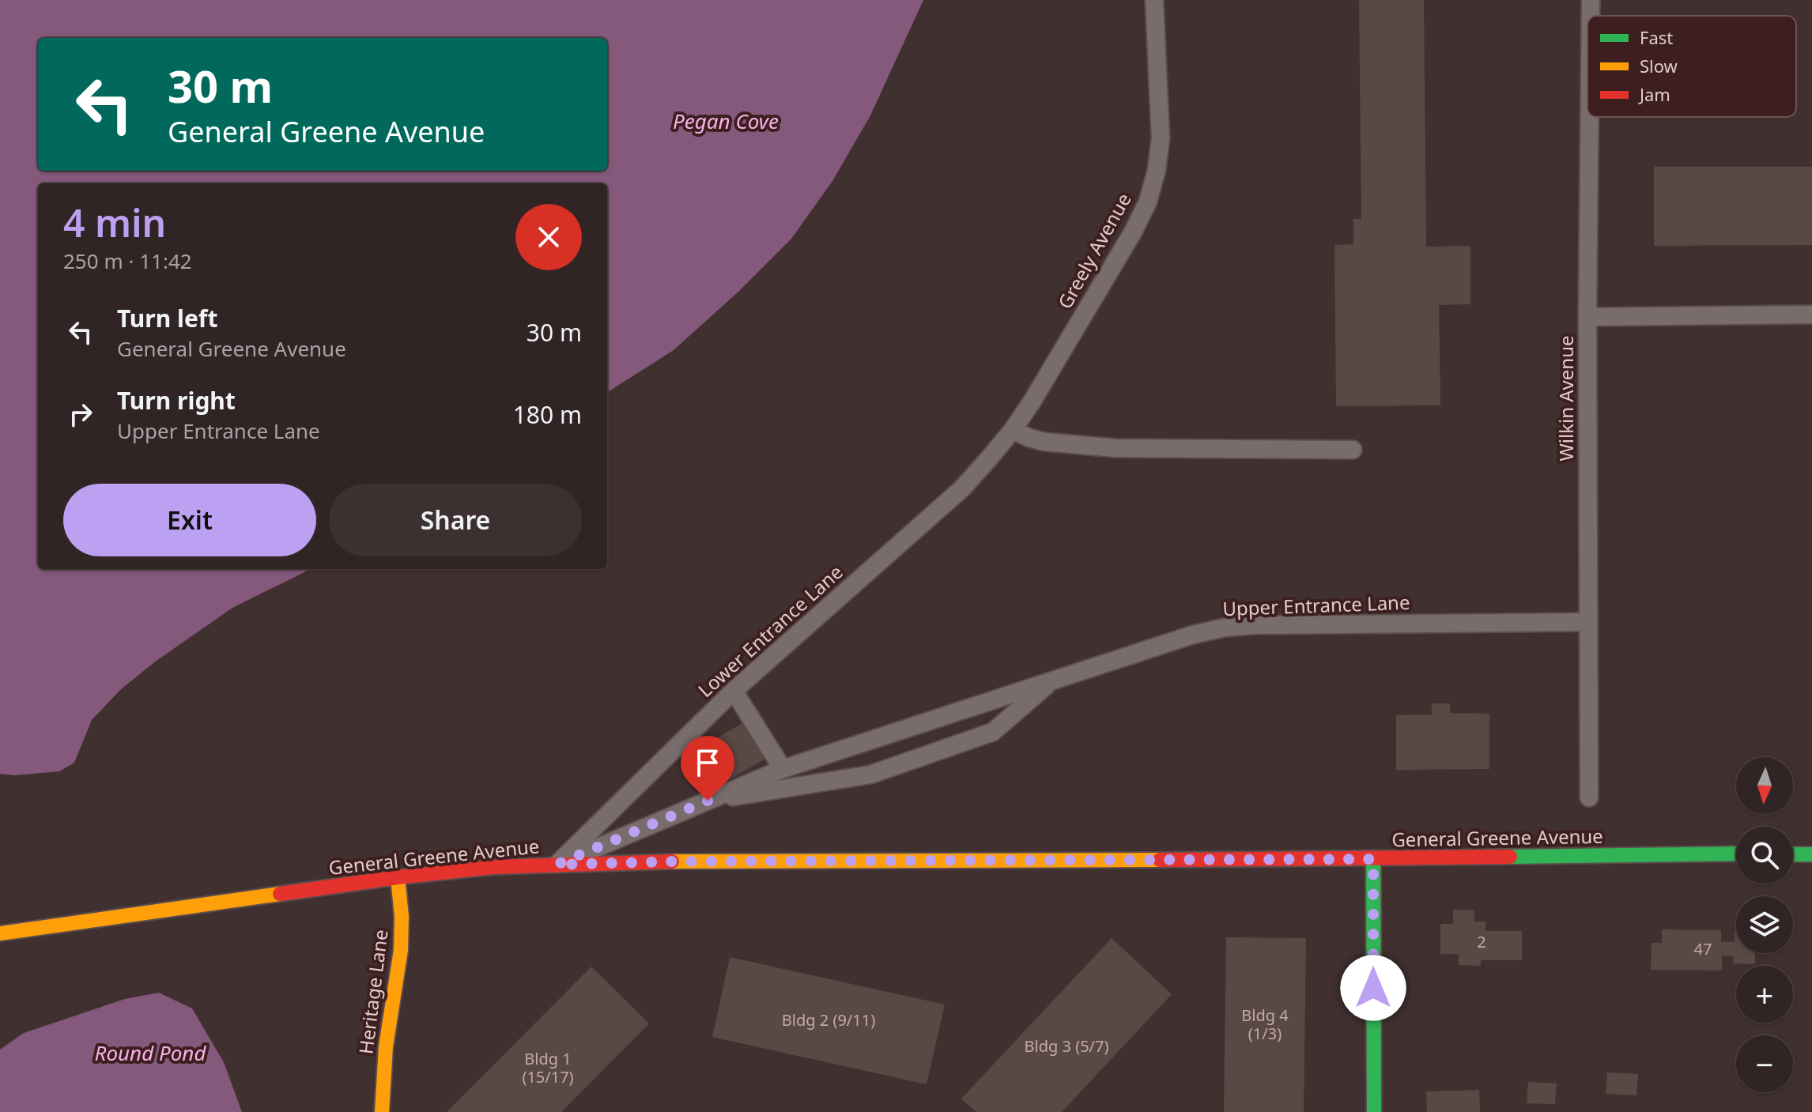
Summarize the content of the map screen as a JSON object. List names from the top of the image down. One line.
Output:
{"streets":{"street":["General Greene Avenue","Heritage Lane"],"lane":["Greely Avenue","Wilkin Avenue","Upper Entrance Lane","Lower Entrance Lane"]},"crossings":[["Greely Avenue","Lower Entrance Lane"],["Wilkin Avenue","Upper Entrance Lane"],["Upper Entrance Lane","Lower Entrance Lane"],["Upper Entrance Lane","General Greene Avenue"],["Lower Entrance Lane","General Greene Avenue"],["General Greene Avenue","Heritage Lane"]],"water":["Pegan Cove","Round Pond"],"house_numbers":["2","47","Bldg 4 (1/3)","Bldg 2 (9/11)","Bldg 3 (5/7)","Bldg 1 (15/17)"],"legend":["Fast","Slow","Jam"],"north":"bottom","page":{"turn":["30 m","General Greene Avenue"],"heading":["4 min","250 m · 11:42"],"list":[{"name":"Turn left","note":"General Greene Avenue","value":"30 m"},{"name":"Turn right","note":"Upper Entrance Lane","value":"180 m"}],"buttons":["Exit","Share"],"map_buttons":["+","−"]}}
